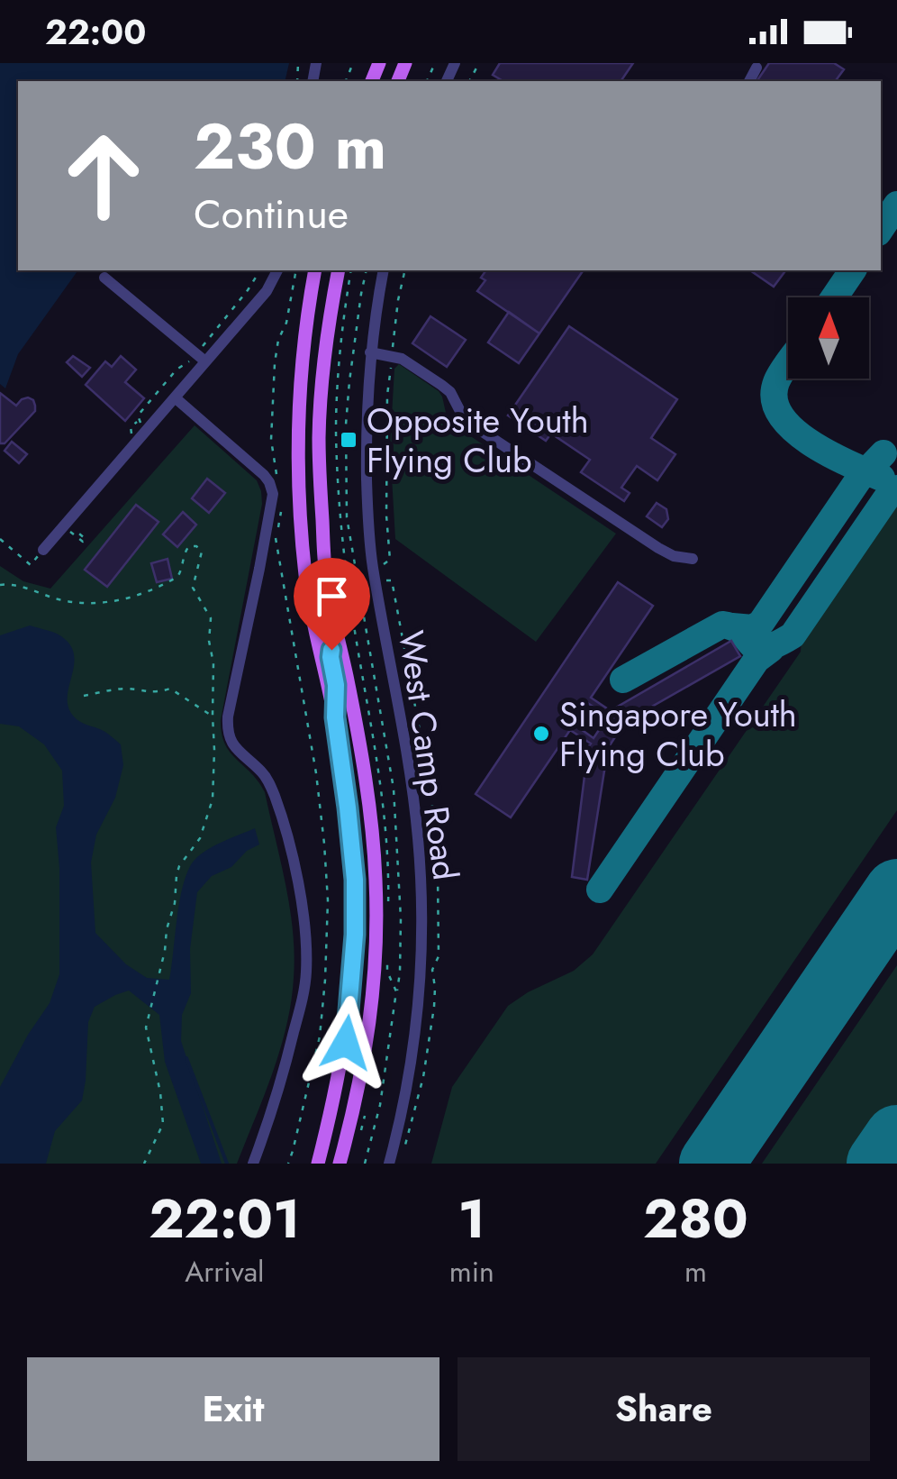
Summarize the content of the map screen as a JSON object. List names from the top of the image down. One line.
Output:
{"streets":{"street":["West Camp Road"]},"places":{"transit":["Opposite Youth Flying Club"],"other":["Singapore Youth Flying Club"]},"north":"top","page":{"status":"22:00","turn":["230 m","Continue"],"eta":["22:01","Arrival","1","min","280","m"],"buttons":["Exit","Share"]}}
